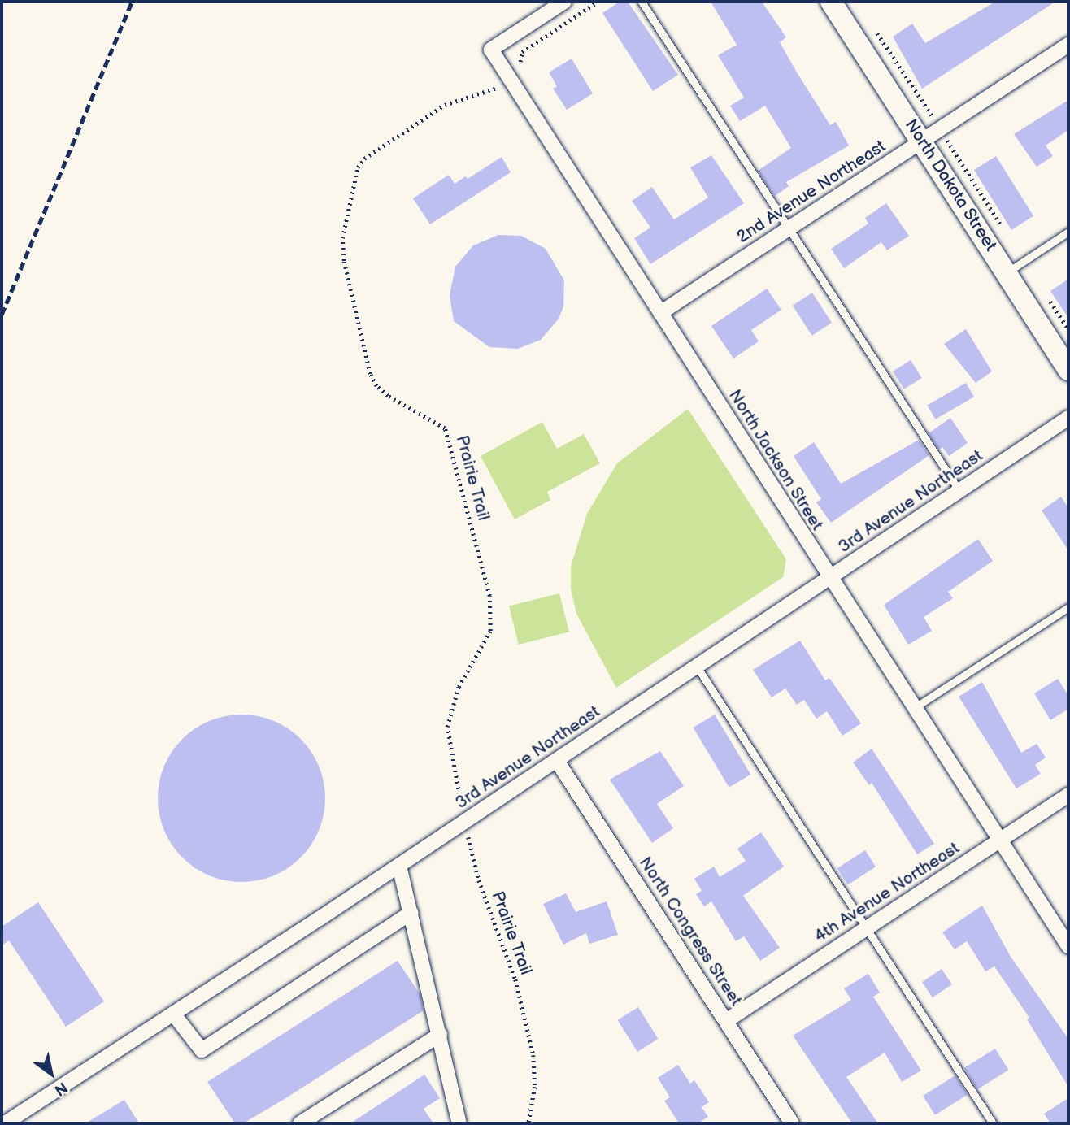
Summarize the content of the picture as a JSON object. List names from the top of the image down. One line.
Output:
{"streets":{"street":["North Dakota Street","2nd Avenue Northeast","North Jackson Street","3rd Avenue Northeast","4th Avenue Northeast","North Congress Street"],"path":["Prairie Trail"]},"crossings":[["North Dakota Street","2nd Avenue Northeast"],["2nd Avenue Northeast","North Jackson Street"],["North Jackson Street","Prairie Trail"],["North Jackson Street","3rd Avenue Northeast"],["North Jackson Street","4th Avenue Northeast"],["Prairie Trail","3rd Avenue Northeast"],["3rd Avenue Northeast","North Congress Street"],["4th Avenue Northeast","North Congress Street"]],"north":"bottom right"}
